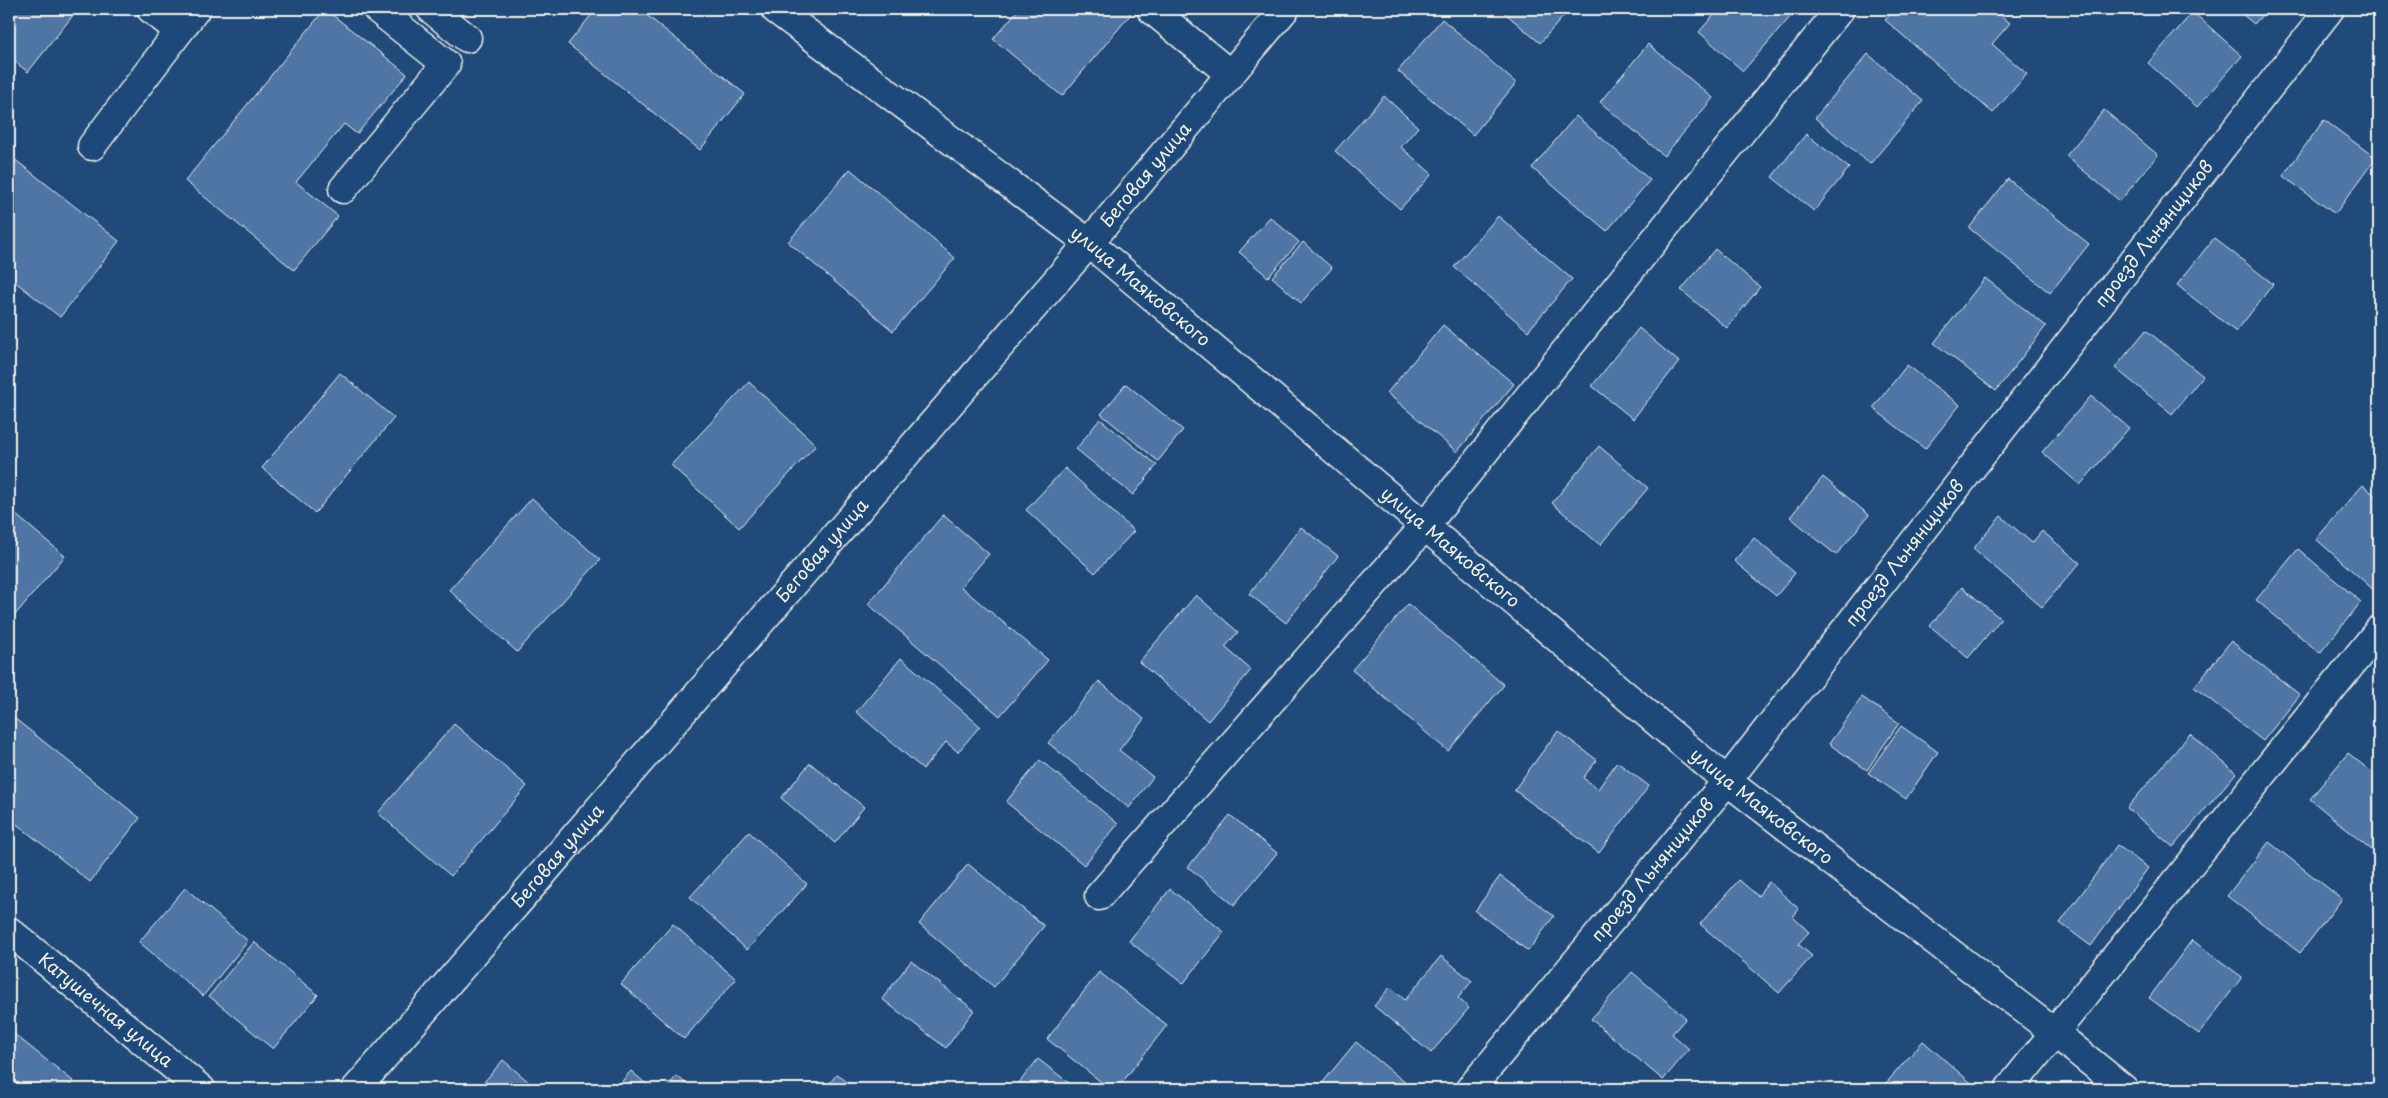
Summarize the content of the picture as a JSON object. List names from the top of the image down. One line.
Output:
{"streets":{"street":["Беговая улица","проезд Льнянщиков","улица Маяковского","Катушечная улица"]},"crossings":[["Беговая улица","улица Маяковского"],["проезд Льнянщиков","улица Маяковского"]]}
